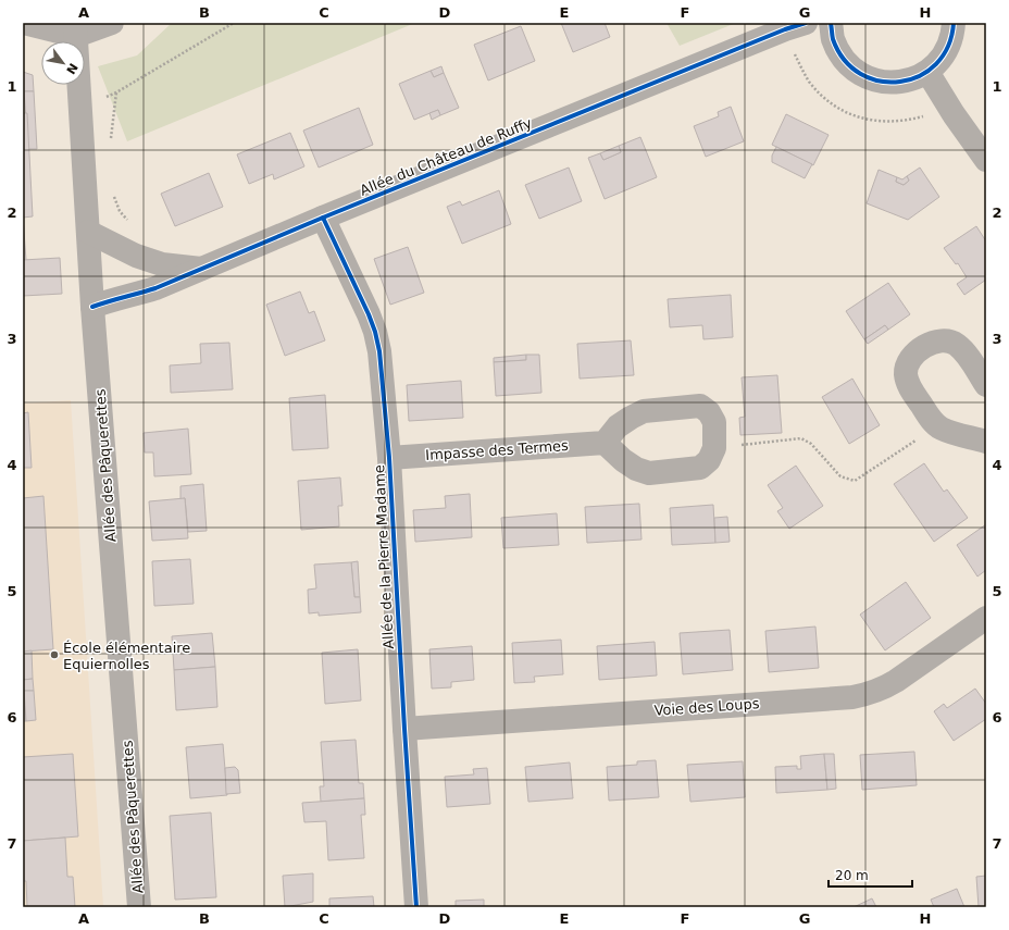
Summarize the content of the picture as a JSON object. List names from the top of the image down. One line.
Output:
{"streets":{"street":["Allée du Château de Ruffy","Impasse des Termes","Allée des Pâquerettes","Allée de la Pierre Madame","Voie des Loups"]},"crossings":[["Allée du Château de Ruffy","Allée des Pâquerettes"],["Allée du Château de Ruffy","Allée de la Pierre Madame"],["Impasse des Termes","Allée de la Pierre Madame"],["Allée de la Pierre Madame","Voie des Loups"]],"places":["École élémentaire Equiernolles"],"scale_bar":"20 m","north":"bottom right","grid":{"columns":["A","B","C","D","E","F","G","H"],"rows":["1","2","3","4","5","6","7"]}}
